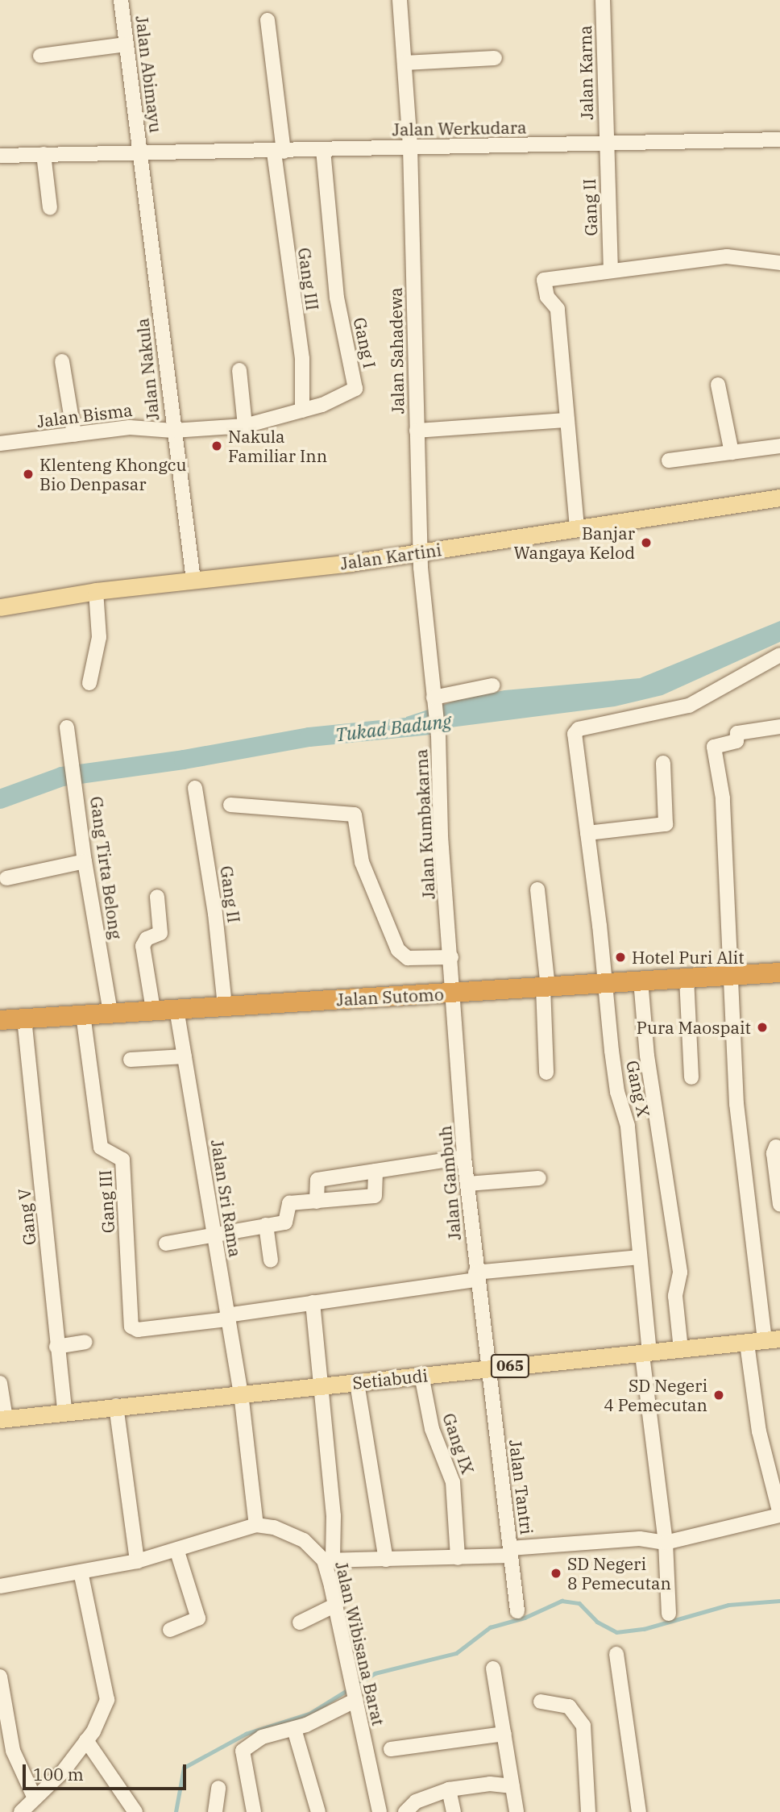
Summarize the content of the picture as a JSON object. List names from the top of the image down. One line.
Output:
{"streets":{"highway":["Jalan Sutomo"],"main road":["Jalan Kartini","065","Setiabudi"],"street":["Jalan Karna","Jalan Abimayu","Jalan Werkudara","Gang II","Gang III","Gang I","Jalan Sahadewa","Jalan Nakula","Jalan Bisma","Jalan Kumbakarna","Gang Tirta Belong","Gang X","Jalan Gambuh","Jalan Sri Rama","Gang V","Gang IX","Jalan Tantri","Jalan Wibisana Barat"]},"crossings":[["Jalan Karna","Jalan Werkudara"],["Jalan Karna","Gang II"],["Jalan Abimayu","Jalan Werkudara"],["Jalan Abimayu","Jalan Nakula"],["Jalan Werkudara","Gang II"],["Jalan Werkudara","Gang III"],["Jalan Werkudara","Gang I"],["Jalan Werkudara","Jalan Sahadewa"],["Jalan Werkudara","Jalan Nakula"],["Gang II","Jalan Sutomo"],["Gang III","Gang I"],["Gang III","Jalan Sutomo"],["Gang III","Jalan Sri Rama"],["Gang I","Jalan Nakula"],["Gang I","Jalan Bisma"],["Jalan Sahadewa","Jalan Kartini"],["Jalan Sahadewa","Jalan Kumbakarna"],["Jalan Nakula","Jalan Bisma"],["Jalan Nakula","Jalan Kartini"],["Jalan Kartini","Jalan Kumbakarna"],["Jalan Kumbakarna","Jalan Sutomo"],["Jalan Kumbakarna","Jalan Gambuh"],["Gang Tirta Belong","Jalan Sutomo"],["Jalan Sutomo","Gang X"],["Jalan Sutomo","Jalan Gambuh"],["Jalan Sutomo","Jalan Sri Rama"],["Jalan Sutomo","Gang V"],["Gang X","Setiabudi"],["Jalan Gambuh","Setiabudi"],["Jalan Gambuh","Jalan Tantri"],["Jalan Sri Rama","Setiabudi"],["Jalan Sri Rama","Jalan Wibisana Barat"],["Gang V","Setiabudi"],["Setiabudi","Gang IX"],["Setiabudi","Jalan Tantri"]],"water":["Tukad Badung"],"places":["Nakula Familiar Inn","Klenteng Khongcu Bio Denpasar","Banjar Wangaya Kelod","Hotel Puri Alit","Pura Maospait","SD Negeri 4 Pemecutan","SD Negeri 8 Pemecutan"],"scale_bar":"100 m"}
